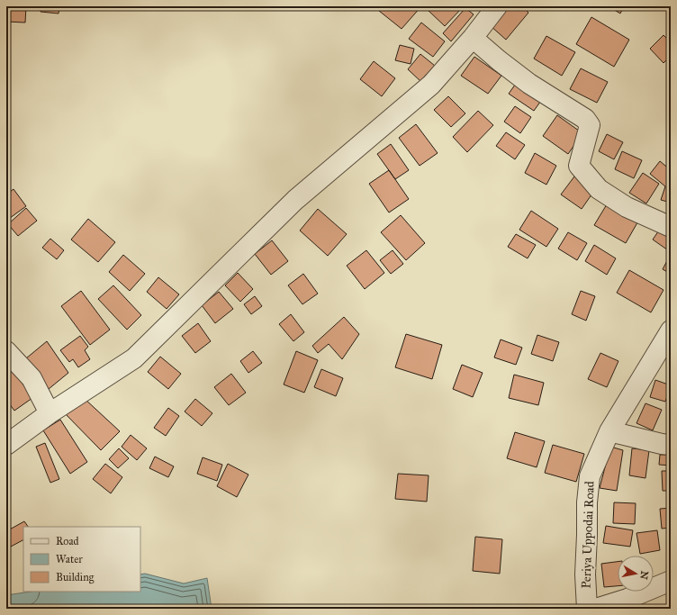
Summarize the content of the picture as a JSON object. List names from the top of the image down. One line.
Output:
{"streets":{"street":["Periya Uppodai Road"]},"legend":["Road","Water","Building"],"north":"right"}
